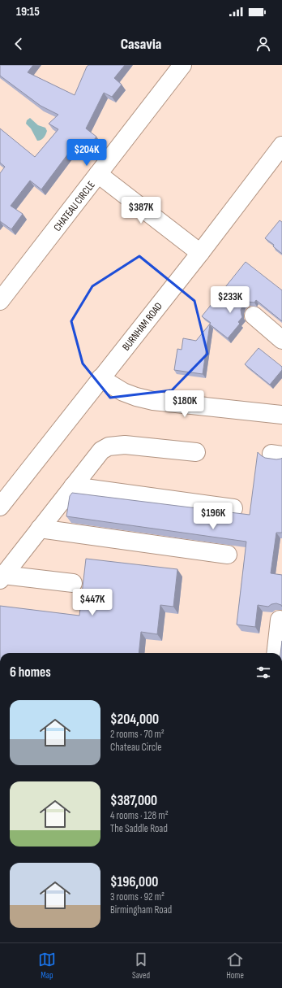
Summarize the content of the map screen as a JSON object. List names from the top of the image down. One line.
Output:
{"streets":{"street":["CHATEAU CIRCLE","BURNHAM ROAD"]},"page":{"status":"19:15","header":"Casavia","price":["$204K","$387K","$233K","$180K","$196K","$447K"],"heading":"6 homes","list":[{"name":"$204,000","note":"2 rooms · 70 m² · Chateau Circle"},{"name":"$387,000","note":"4 rooms · 128 m² · The Saddle Road"},{"name":"$196,000","note":"3 rooms · 92 m² · Birmingham Road"}],"tabs":["Map","Saved","Home"]}}
